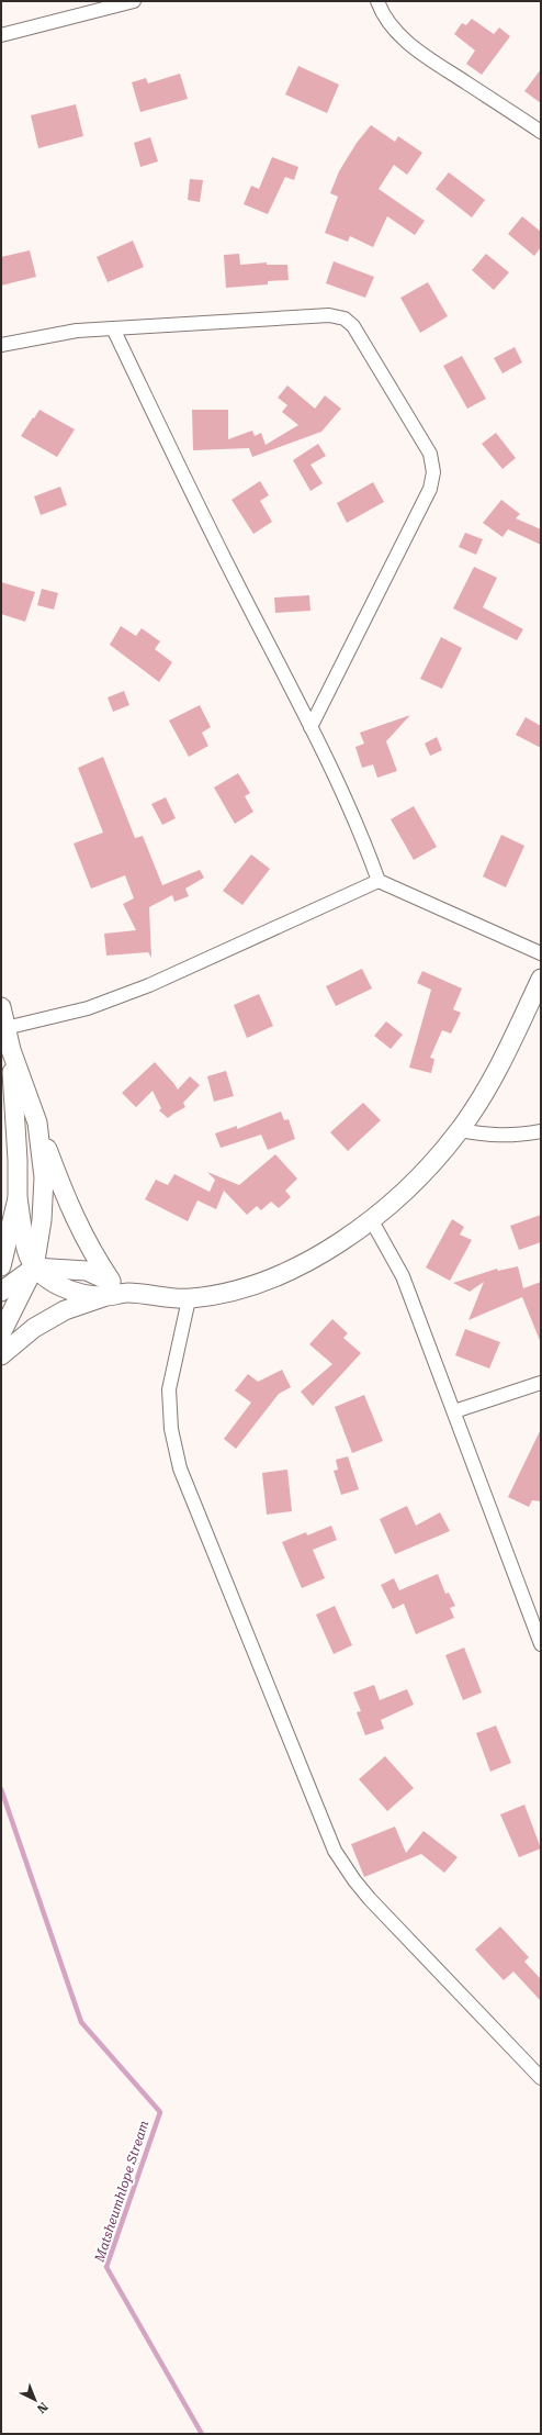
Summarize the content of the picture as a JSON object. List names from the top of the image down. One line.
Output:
{"water":["Matsheumhlope Stream"],"north":"bottom right"}
